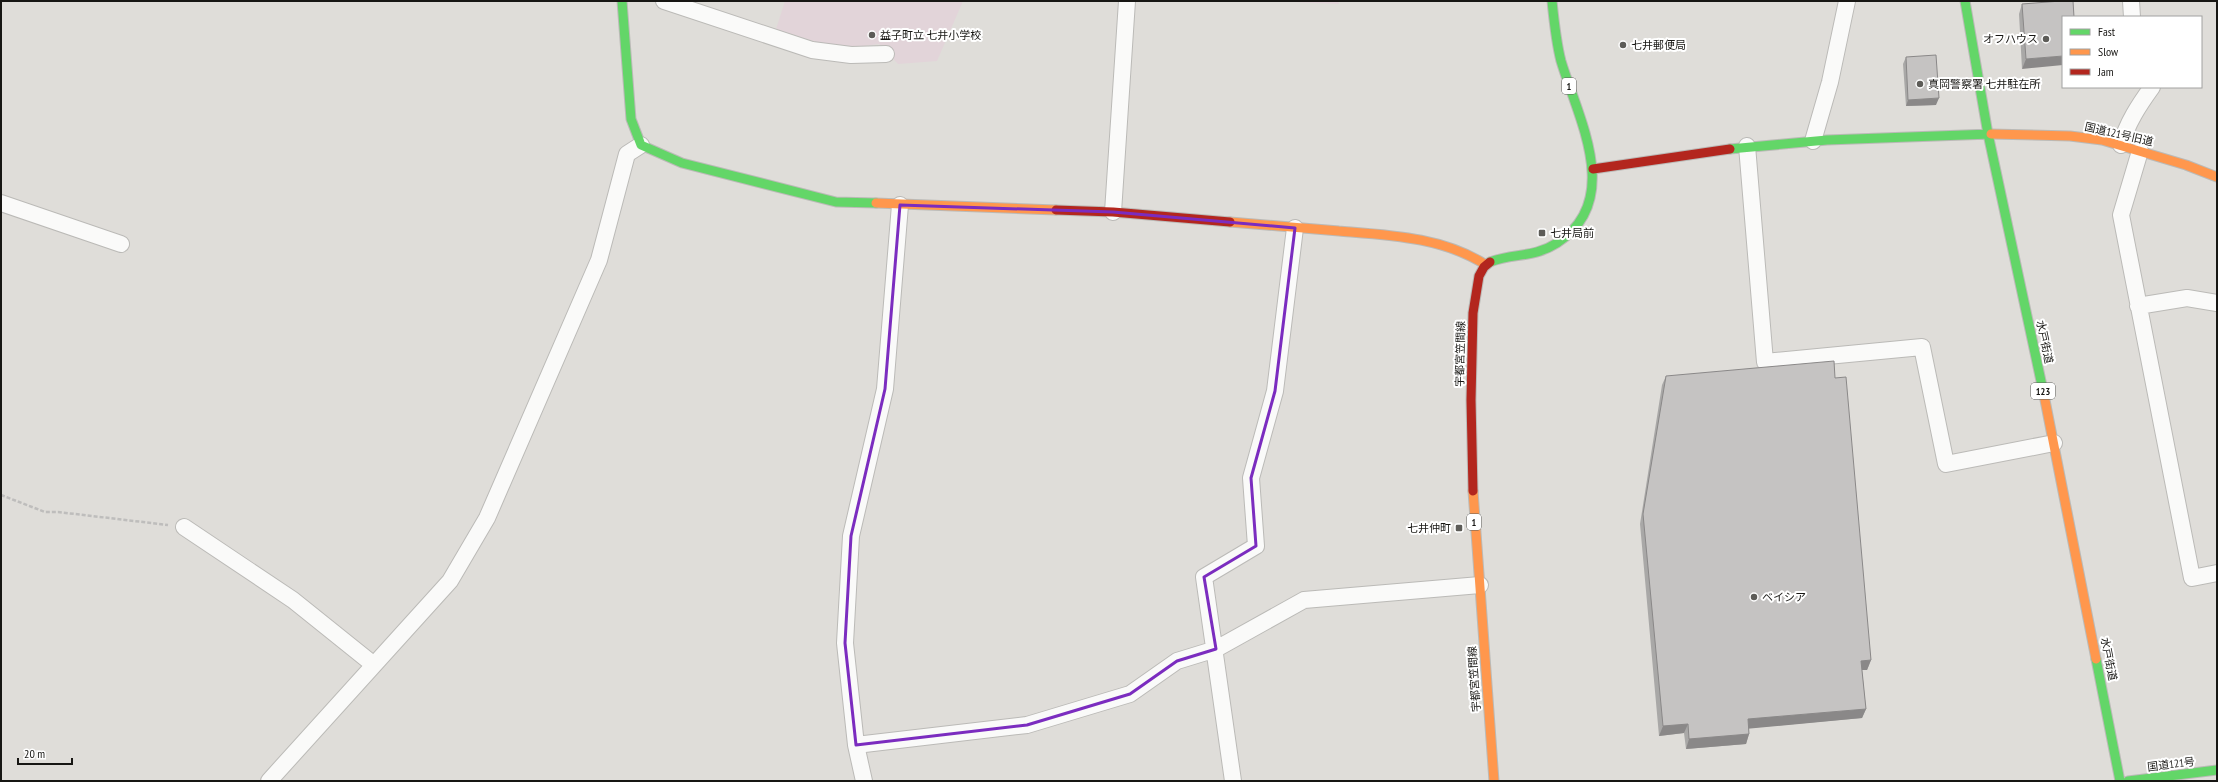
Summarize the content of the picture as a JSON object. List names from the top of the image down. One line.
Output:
{"streets":{"main road":["1","国道121号旧道","水戸街道","宇都宮笠間線","123","国道121号"]},"crossings":[["1","国道121号旧道"],["1","宇都宮笠間線"],["国道121号旧道","水戸街道"]],"places":{"other":["益子町立 七井小学校","オフハウス","七井郵便局","真岡警察署 七井駐在所","ベイシア"],"transit":["七井局前","七井仲町"]},"legend":["Fast","Slow","Jam"],"scale_bar":"20 m"}
